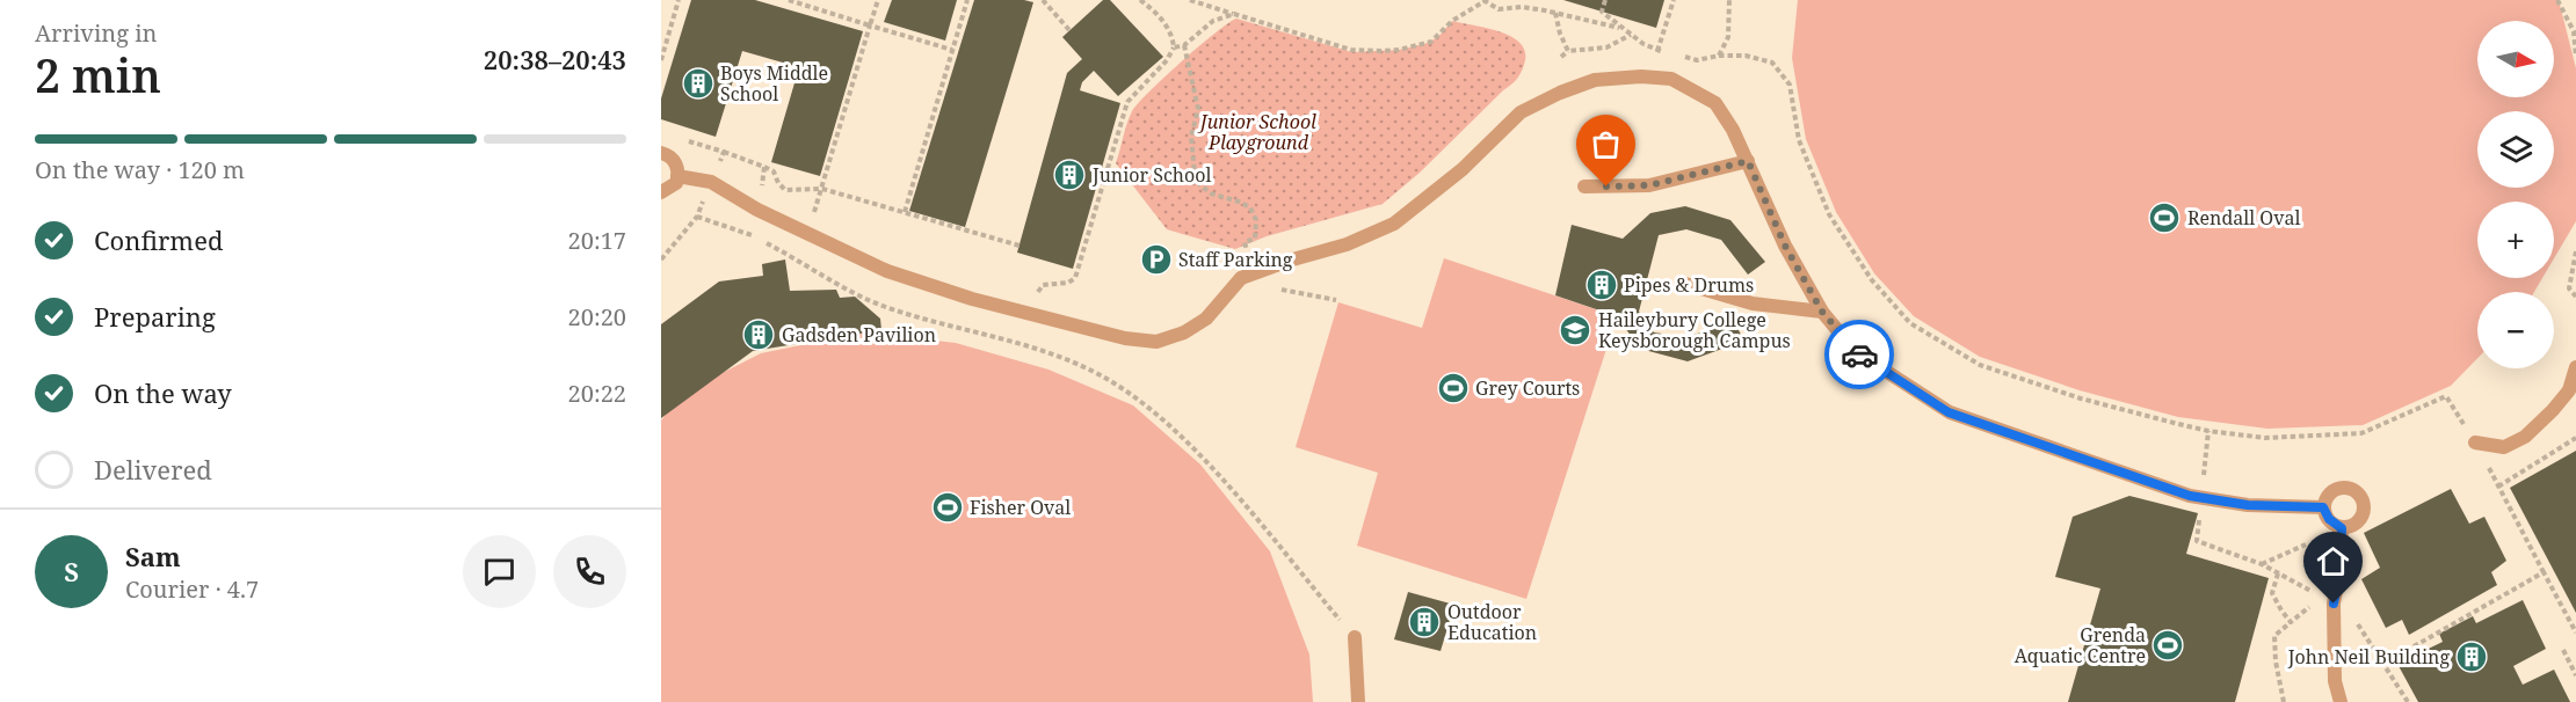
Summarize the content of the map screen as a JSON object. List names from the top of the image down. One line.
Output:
{"parks":["Junior School Playground"],"places":{"building":["Boys Middle School","Junior School","Pipes & Drums","Gadsden Pavilion","Outdoor Education","John Neil Building"],"sports":["Rendall Oval","Grey Courts","Fisher Oval","Grenda Aquatic Centre"],"parking":["Staff Parking"],"school or university":["Haileybury College Keysborough Campus"]},"north":"right","page":{"heading":["2 min","Arriving in","20:38–20:43"],"panel":["Sam","Courier · 4.7"],"map_buttons":["+","−"],"bar":"On the way · 120 m","list":[["Confirmed","20:17"],["Preparing","20:20"],["On the way","20:22"],"Delivered"],"round":"S"}}
